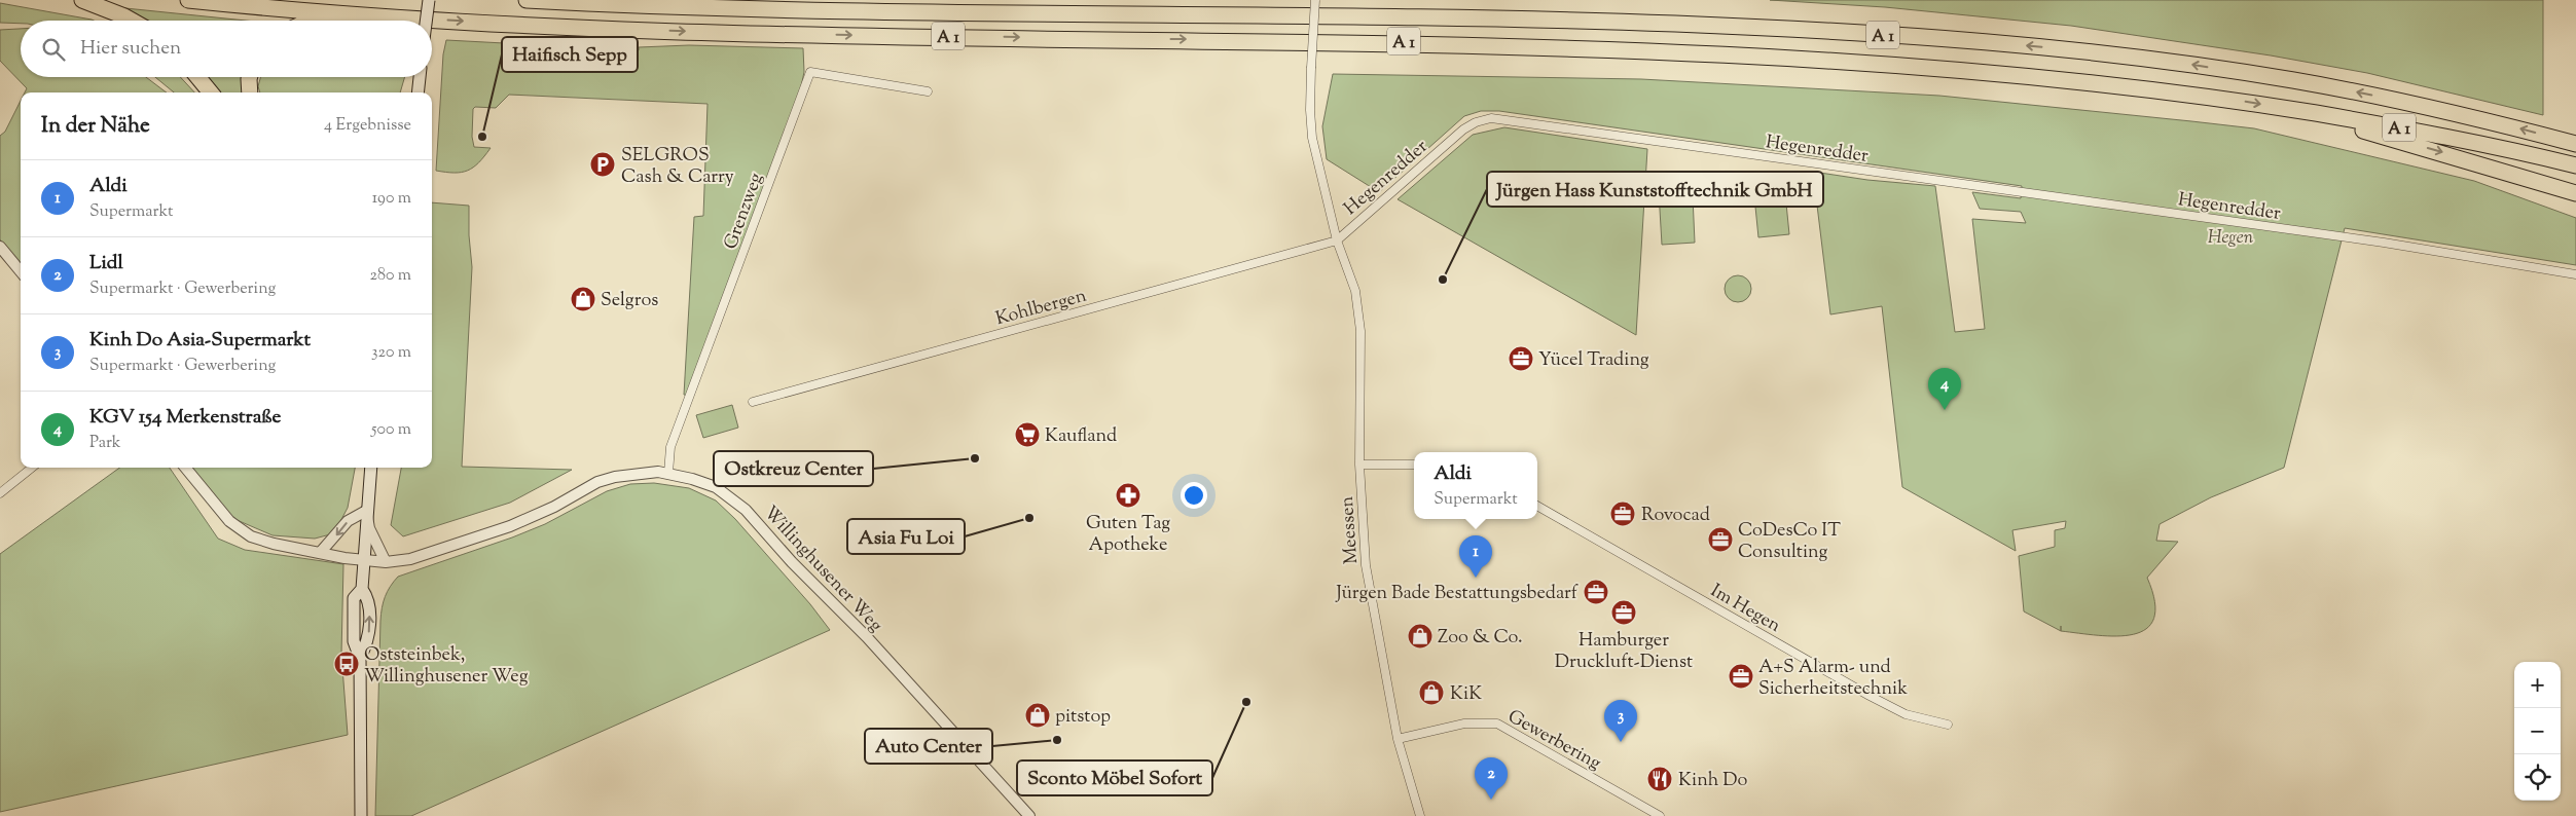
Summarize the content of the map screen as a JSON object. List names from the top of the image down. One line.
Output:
{"streets":{"highway":["A 1"],"street":["Hegenredder","Grenzweg","Kohlbergen","Meessen","Willinghusener Weg","Im Hegen","Gewerbering"]},"crossings":[["Hegenredder","Kohlbergen"],["Hegenredder","Meessen"],["Grenzweg","Willinghusener Weg"],["Kohlbergen","Meessen"],["Meessen","Gewerbering"]],"parks":["Hegen"],"places":{"other":["Haifisch Sepp","Jürgen Hass Kunststofftechnik GmbH","Ostkreuz Center","Asia Fu Loi","Sconto Möbel Sofort","Auto Center"],"parking":["SELGROS Cash & Carry"],"shop":["Selgros","Zoo & Co.","KiK","pitstop"],"office":["Yücel Trading","Rovocad","CoDesCo IT Consulting","Jürgen Bade Bestattungsbedarf","Hamburger Druckluft-Dienst","A+S Alarm- und Sicherheitstechnik"],"supermarket":["Kaufland"],"pharmacy":["Guten Tag Apotheke"],"bus stop":["Oststeinbek, Willinghusener Weg"],"restaurant":["Kinh Do"]},"page":{"search":"Hier suchen","heading":["In der Nähe","4 Ergebnisse"],"list":[{"mark":"1","name":"Aldi","note":"Supermarkt","value":"190 m"},{"mark":"2","name":"Lidl","note":"Supermarkt · Gewerbering","value":"280 m"},{"mark":"3","name":"Kinh Do Asia-Supermarkt","note":"Supermarkt · Gewerbering","value":"320 m"},{"mark":"4","name":"KGV 154 Merkenstraße","note":"Park","value":"500 m"}],"pins":["4","1","3","2"],"popup":["Aldi","Supermarkt"],"map_buttons":["+","−"]}}
